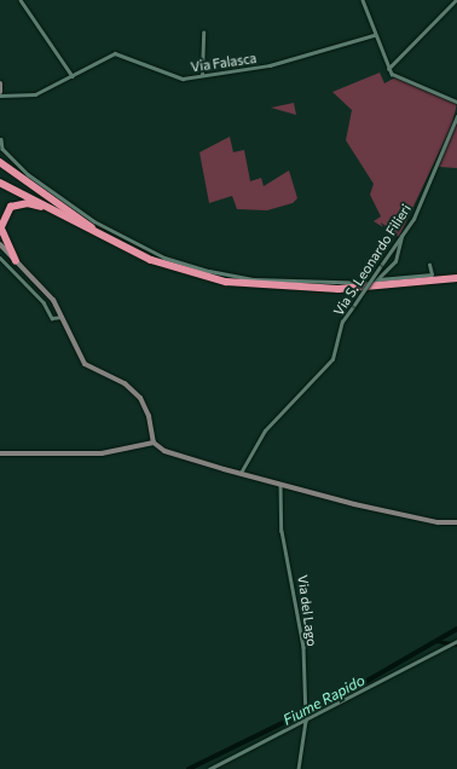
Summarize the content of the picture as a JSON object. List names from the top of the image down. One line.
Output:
{"streets":{"street":["Via Falasca","Via S. Leonardo Filieri","Via del Lago"]},"water":["Fiume Rapido"]}
